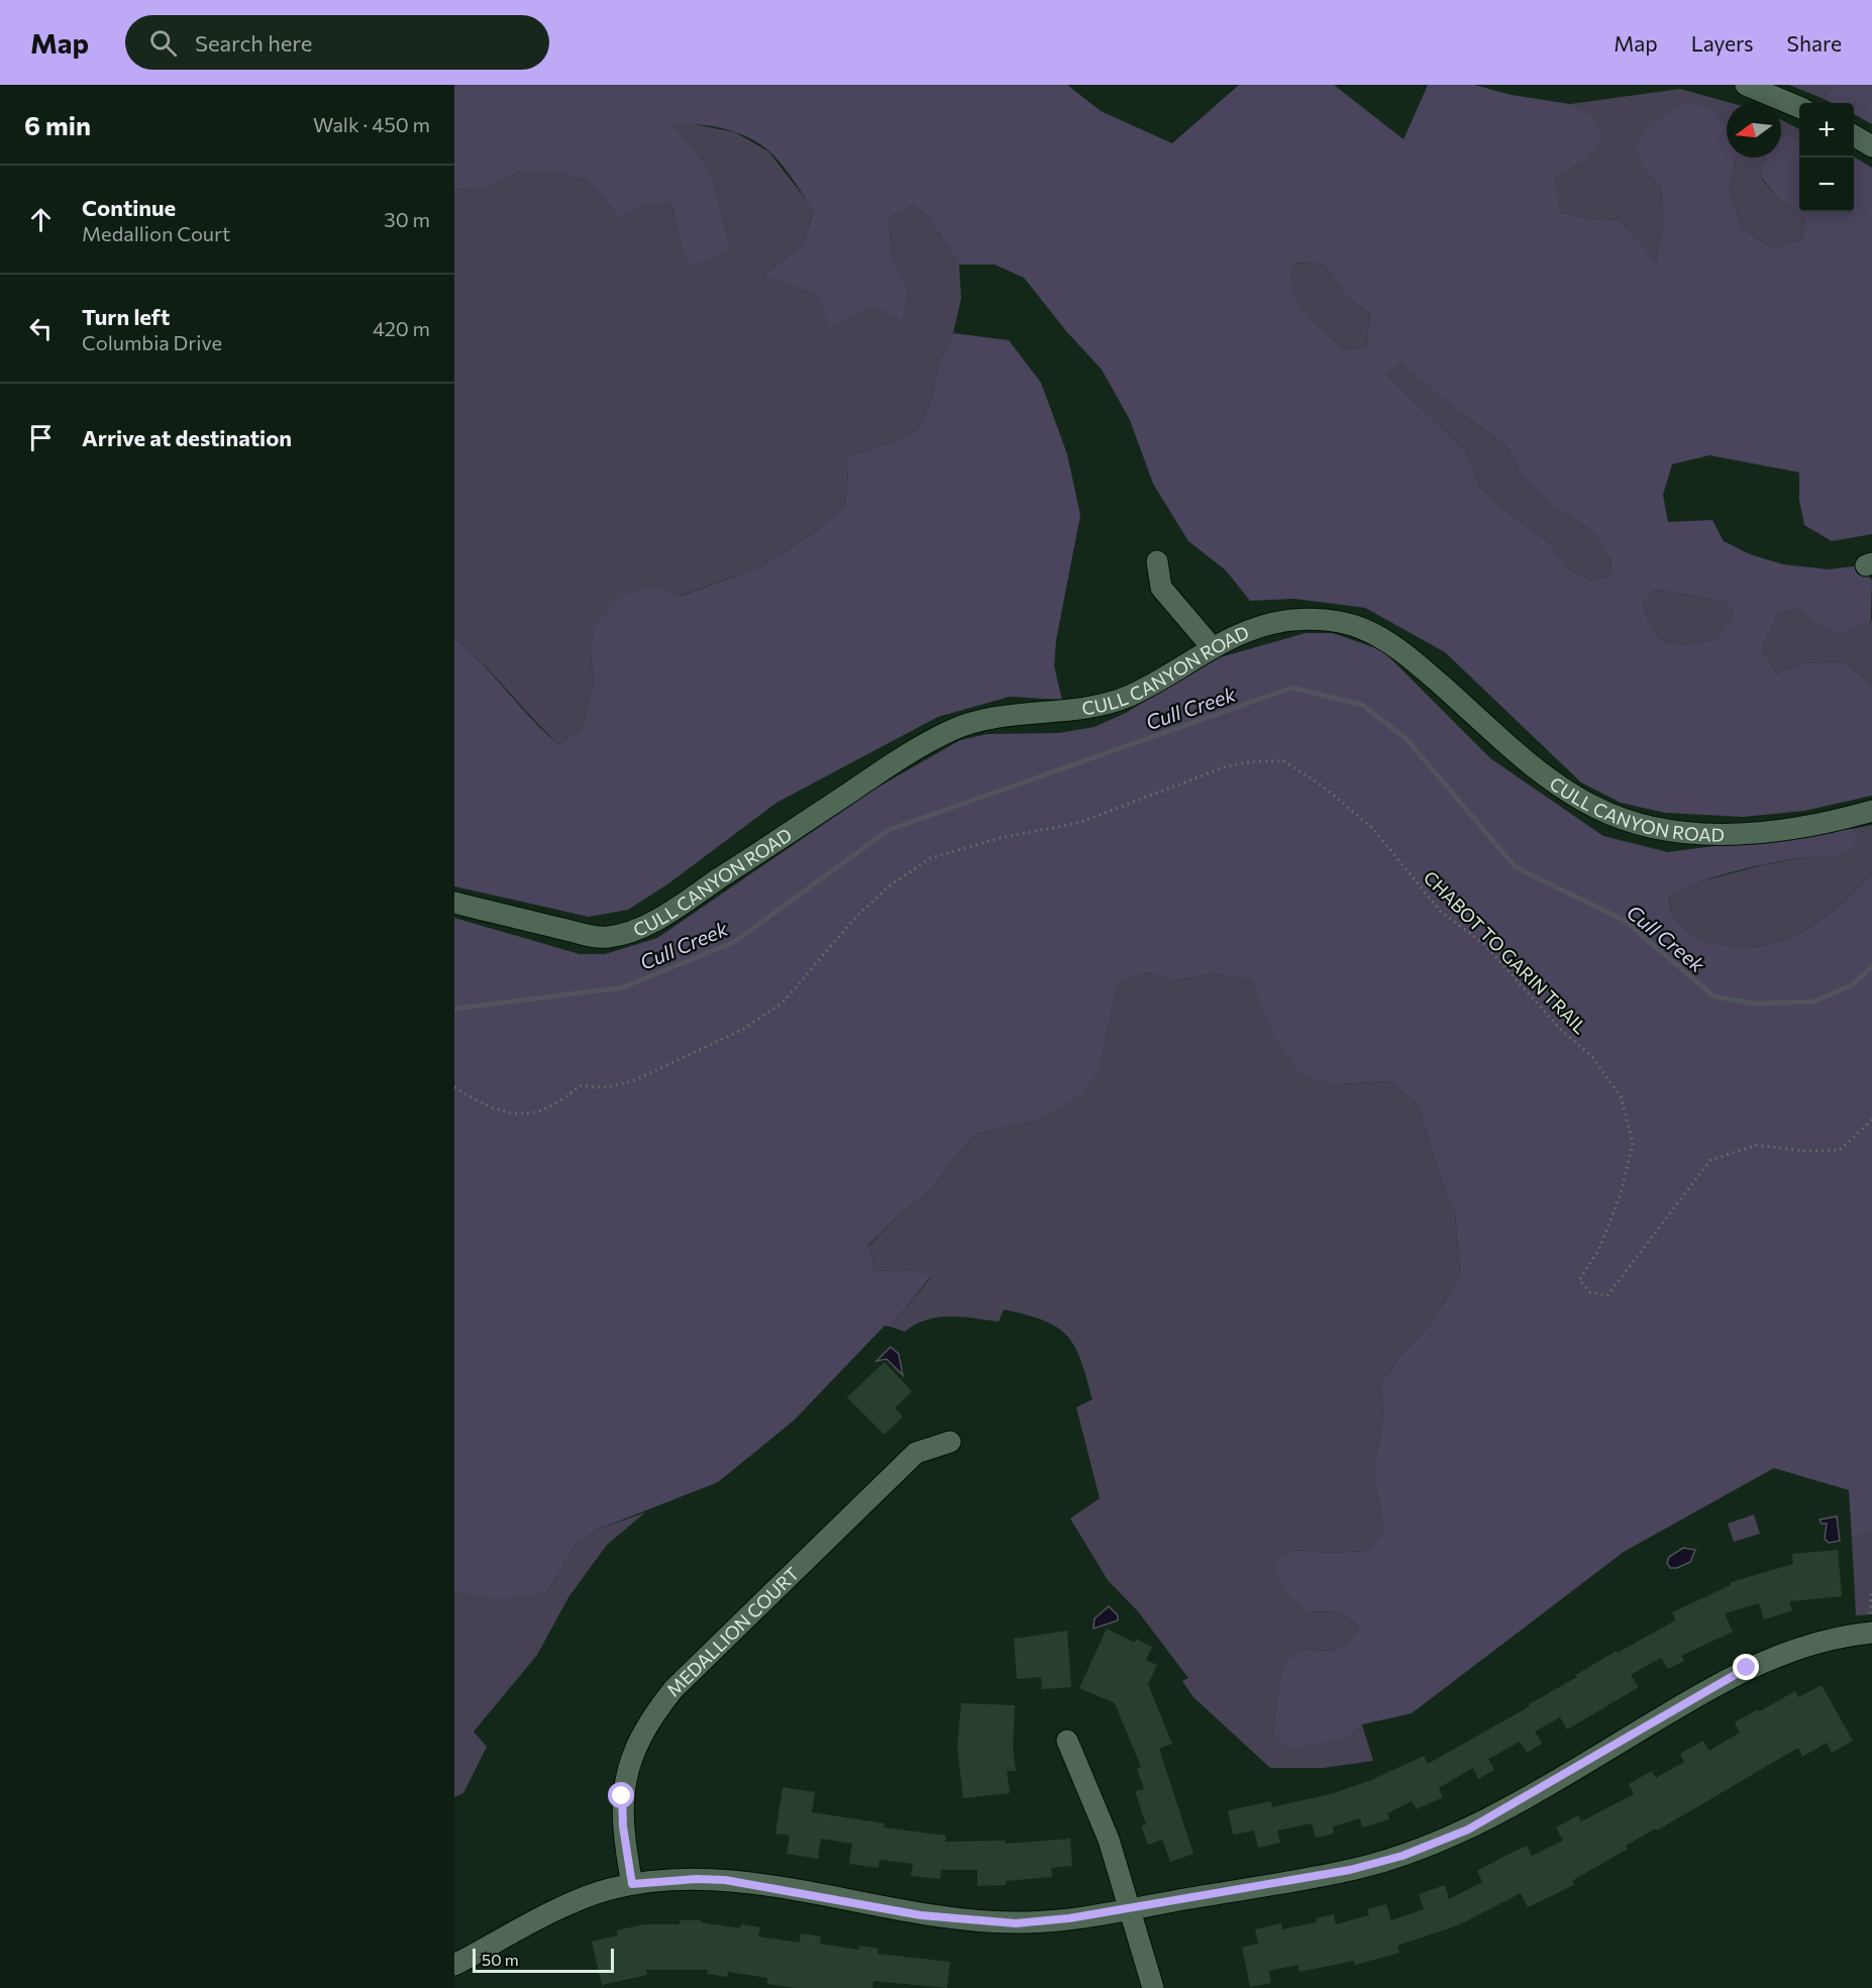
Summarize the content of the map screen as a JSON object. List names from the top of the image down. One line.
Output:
{"streets":{"street":["CULL CANYON ROAD","MEDALLION COURT"],"path":["CHABOT TO GARIN TRAIL"]},"water":["Cull Creek"],"scale_bar":"50 m","north":"left","page":{"header":"Map","search":"Search here","nav":["Map","Layers","Share"],"heading":["6 min","Walk · 450 m"],"map_buttons":["+","−"],"list":[["Continue","Medallion Court","30 m"],["Turn left","Columbia Drive","420 m"],"Arrive at destination"],"scale":"50 m"}}
